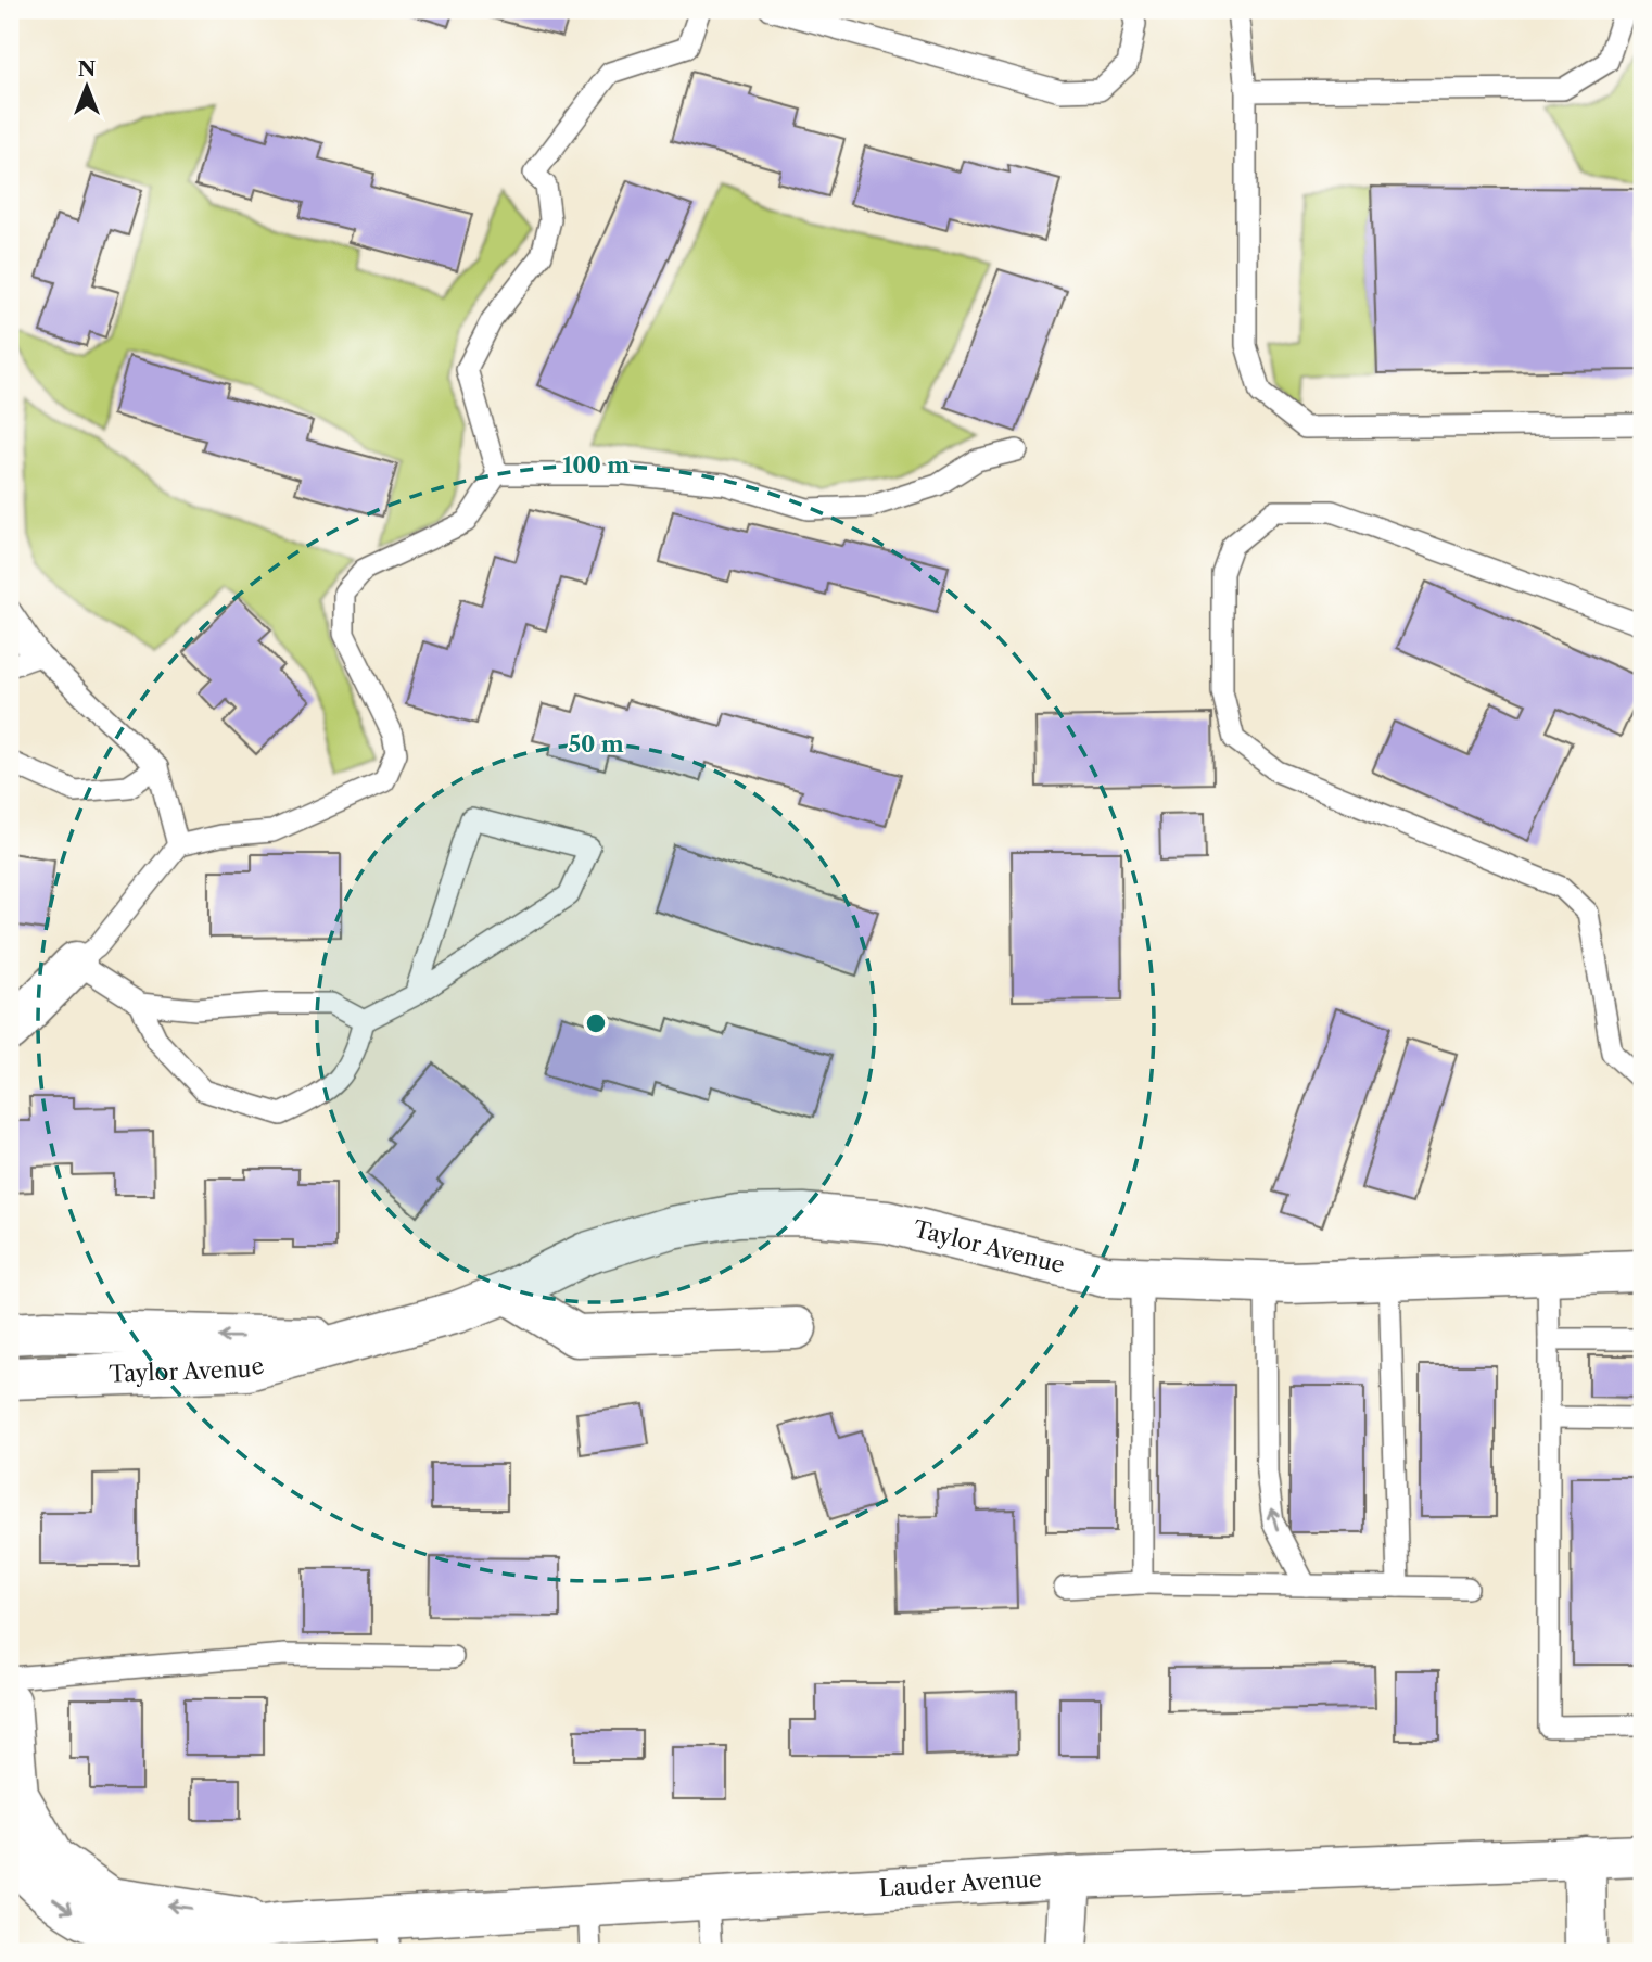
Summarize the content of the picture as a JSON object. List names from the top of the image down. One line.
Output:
{"streets":{"street":["Taylor Avenue","Lauder Avenue"]},"north":"top","rings":["100 m","50 m"]}
